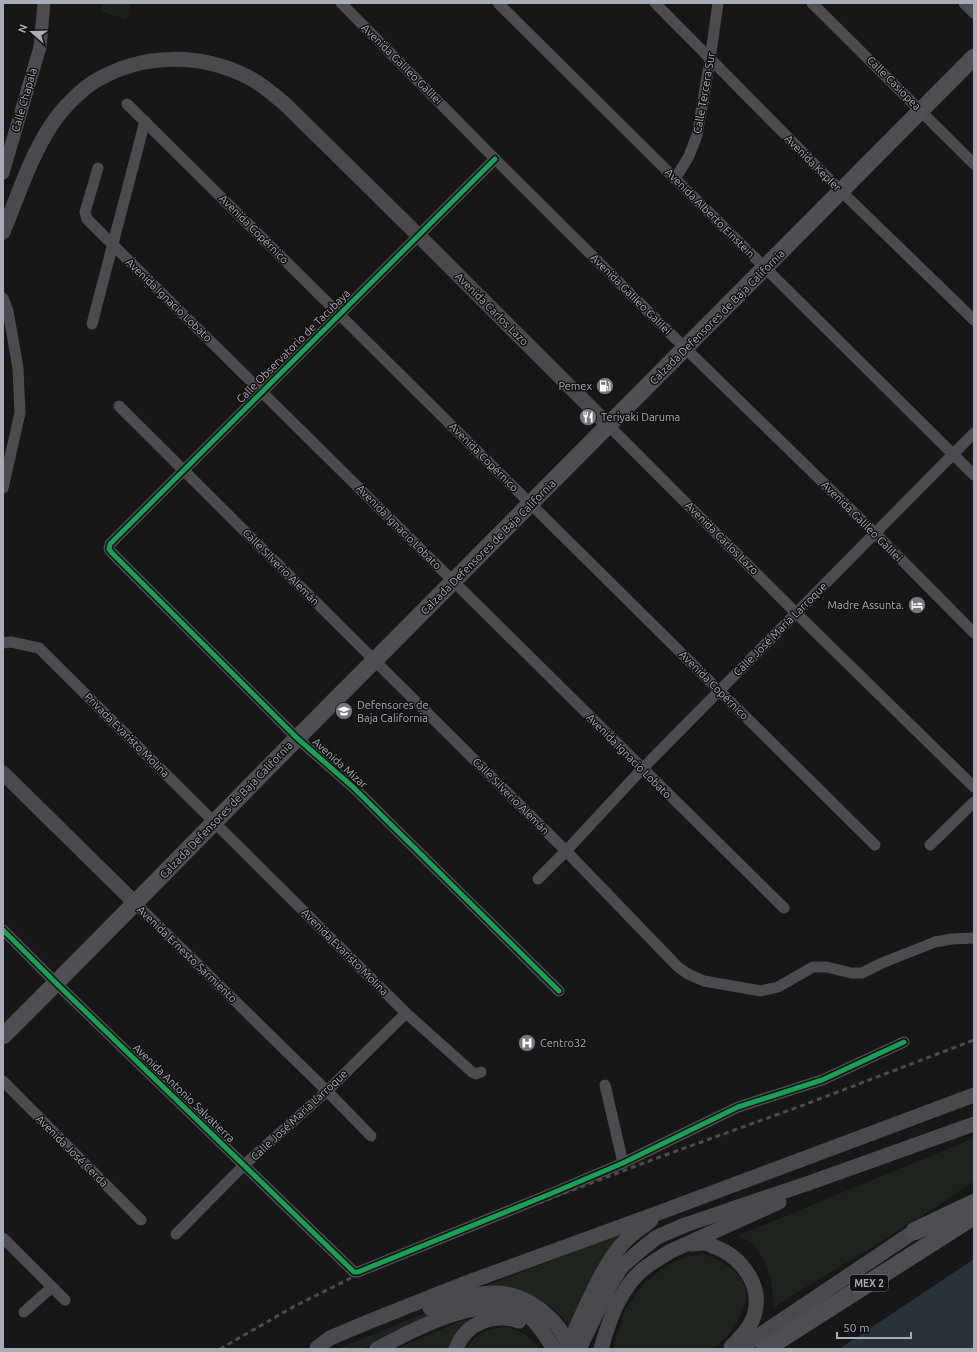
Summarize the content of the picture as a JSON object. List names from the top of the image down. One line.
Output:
{"streets":{"highway":["MEX 2"],"main road":["Avenida Carlos Lazo","Calzada Defensores de Baja California","Avenida Ernesto Sarmiento"],"street":["Avenida Galileo Galilei","Calle Casiopea","Calle Tercera Sur","Calle Chapala","Avenida Kepler","Avenida Alberto Einstein","Avenida Copérnico","Avenida Ignacio Lobato","Calle Observatorio de Tacubaya","Calle Silverio Alemán","Calle José María Larroque","Privada Evaristo Molina","Avenida Mizar","Avenida Evaristo Molina","Avenida Antonio Salvatierra","Avenida José Cerda"]},"crossings":[["Avenida Galileo Galilei","Calzada Defensores de Baja California"],["Avenida Galileo Galilei","Calle Observatorio de Tacubaya"],["Avenida Galileo Galilei","Calle José María Larroque"],["Calle Casiopea","Calzada Defensores de Baja California"],["Calle Tercera Sur","Avenida Kepler"],["Calle Tercera Sur","Avenida Alberto Einstein"],["Avenida Kepler","Calzada Defensores de Baja California"],["Avenida Alberto Einstein","Calzada Defensores de Baja California"],["Avenida Alberto Einstein","Calle José María Larroque"],["Avenida Copérnico","Calzada Defensores de Baja California"],["Avenida Copérnico","Calle Observatorio de Tacubaya"],["Avenida Copérnico","Calle José María Larroque"],["Avenida Ignacio Lobato","Calzada Defensores de Baja California"],["Avenida Ignacio Lobato","Calle Observatorio de Tacubaya"],["Avenida Ignacio Lobato","Calle José María Larroque"],["Avenida Carlos Lazo","Calzada Defensores de Baja California"],["Avenida Carlos Lazo","Calle Observatorio de Tacubaya"],["Avenida Carlos Lazo","Calle José María Larroque"],["Calzada Defensores de Baja California","Calle Silverio Alemán"],["Calzada Defensores de Baja California","Privada Evaristo Molina"],["Calzada Defensores de Baja California","Avenida Mizar"],["Calzada Defensores de Baja California","Avenida Evaristo Molina"],["Calzada Defensores de Baja California","Avenida Ernesto Sarmiento"],["Calzada Defensores de Baja California","Avenida Antonio Salvatierra"],["Calle Observatorio de Tacubaya","Calle Silverio Alemán"],["Calle Observatorio de Tacubaya","Avenida Mizar"],["Calle Silverio Alemán","Calle José María Larroque"],["Calle José María Larroque","Avenida Evaristo Molina"],["Calle José María Larroque","Avenida Ernesto Sarmiento"],["Calle José María Larroque","Avenida Antonio Salvatierra"],["Privada Evaristo Molina","Avenida Evaristo Molina"]],"places":{"fuel station":["Pemex"],"restaurant":["Teriyaki Daruma"],"hotel":["Madre Assunta."],"school or university":["Defensores de Baja California"],"hospital":["Centro32"]},"scale_bar":"50 m","north":"left"}
